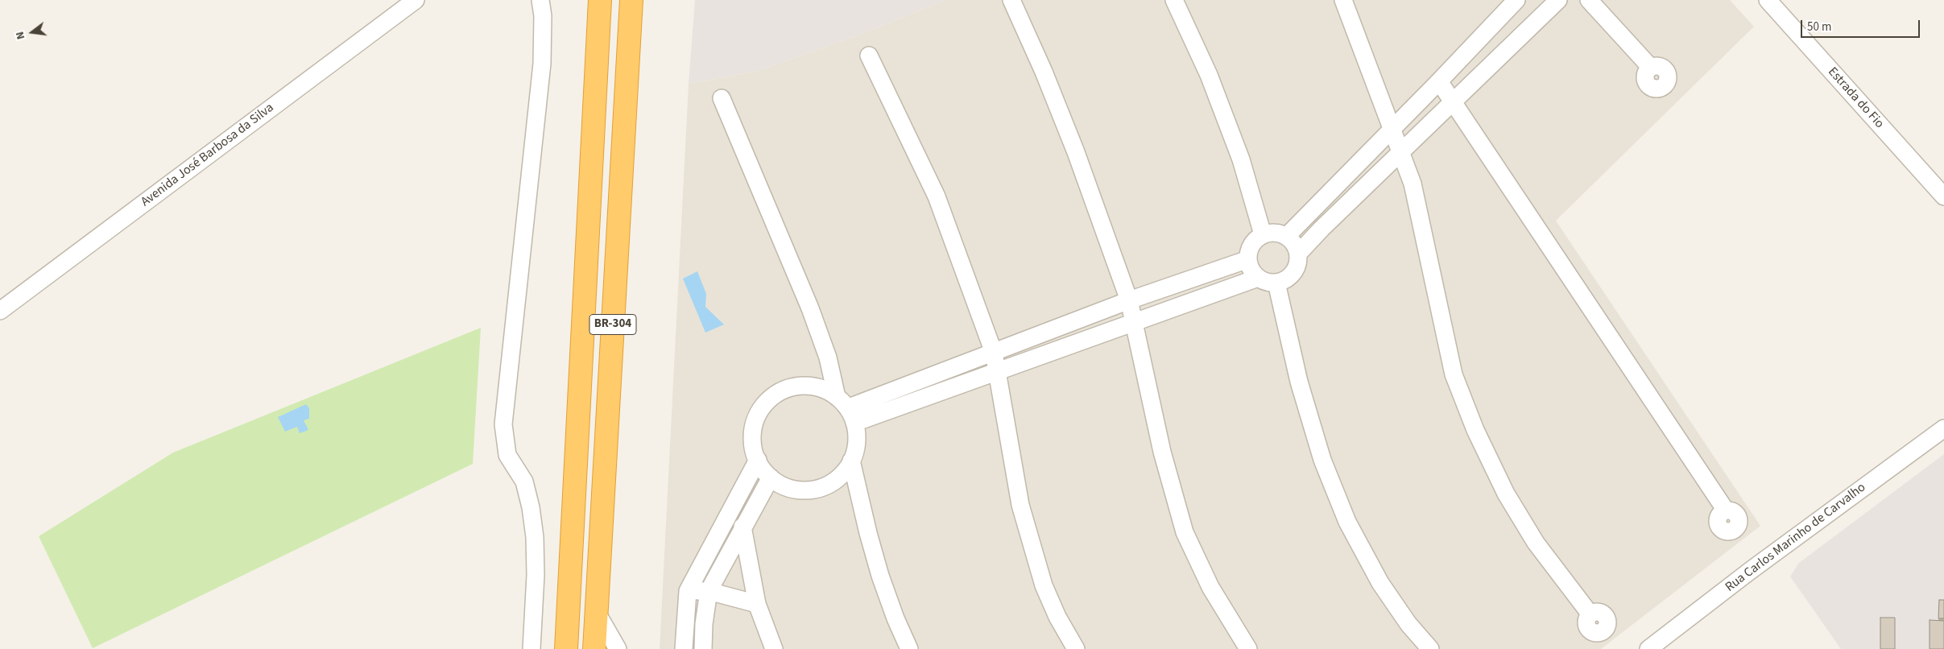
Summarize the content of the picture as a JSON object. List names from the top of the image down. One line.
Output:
{"streets":{"highway":["BR-304"],"street":["Estrada do Fio","Avenida José Barbosa da Silva","Rua Carlos Marinho de Carvalho"]},"scale_bar":"50 m","north":"left"}
